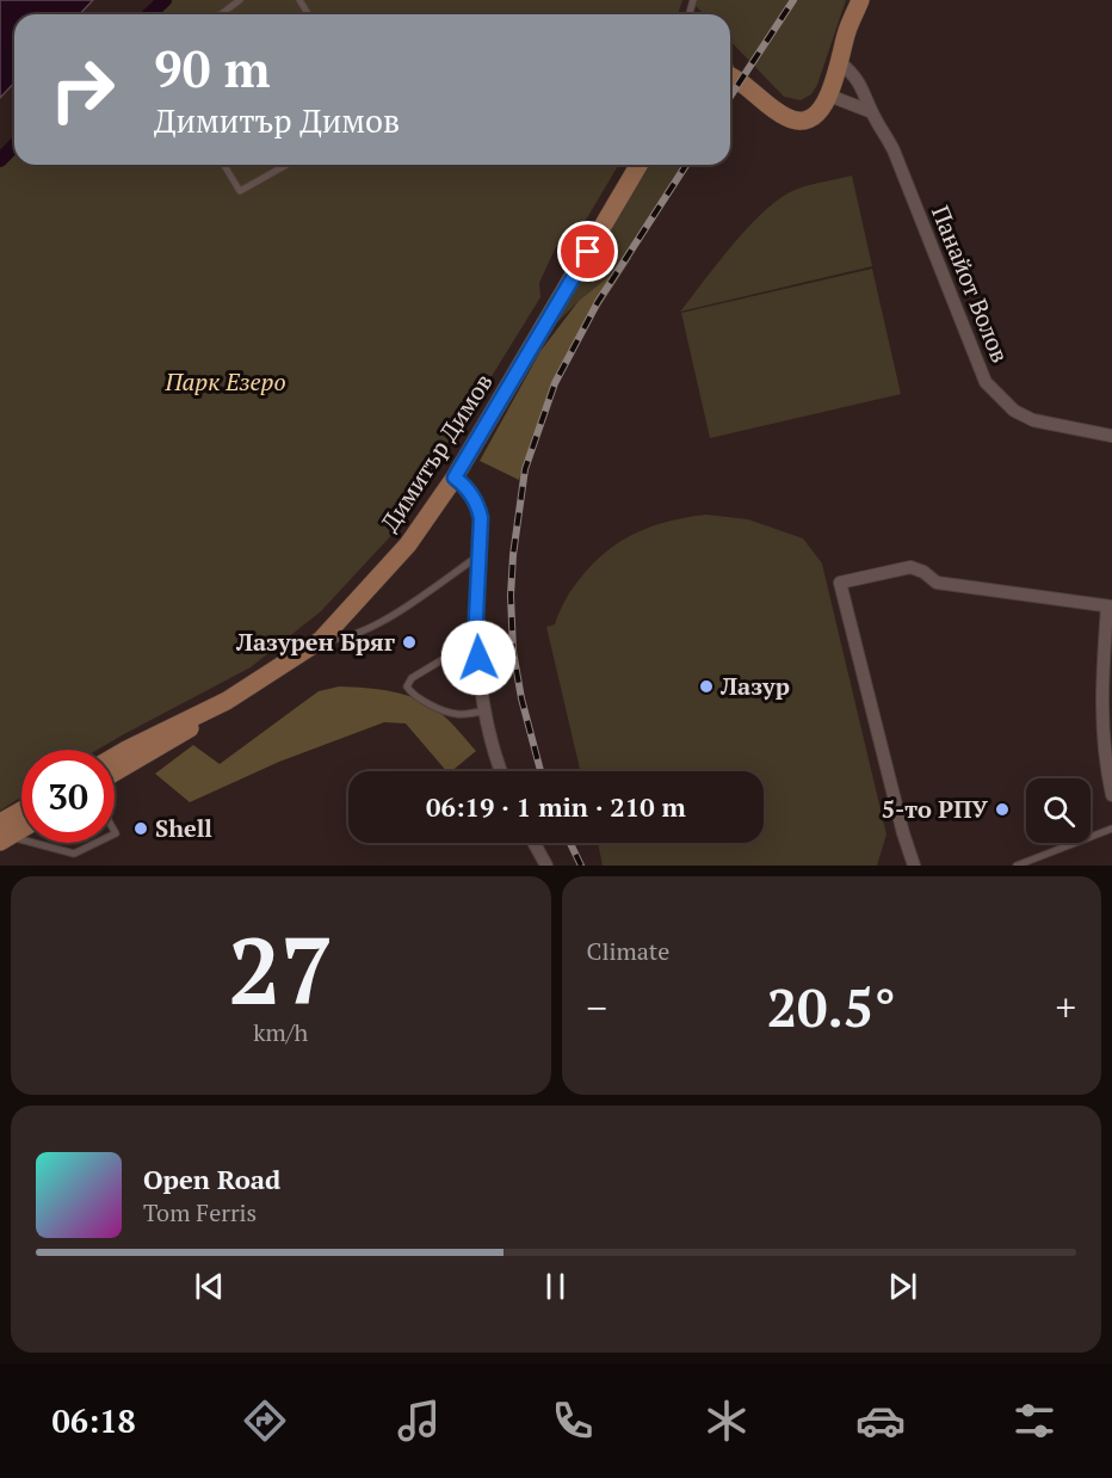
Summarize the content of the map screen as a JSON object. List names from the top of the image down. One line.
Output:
{"streets":{"main road":["Димитър Димов"],"street":["Панайот Волов"]},"parks":["Парк Езеро"],"places":["Лазурен Бряг","Лазур","5-то РПУ","Shell"],"page":{"turn":["90 m","Димитър Димов"],"limit":"30","trip":"06:19 · 1 min · 210 m","tile":[["27","km/h"],"Climate"],"heat":["−","20.5°","+"],"song":["Open Road","Tom Ferris"],"tabs":"06:18"}}
